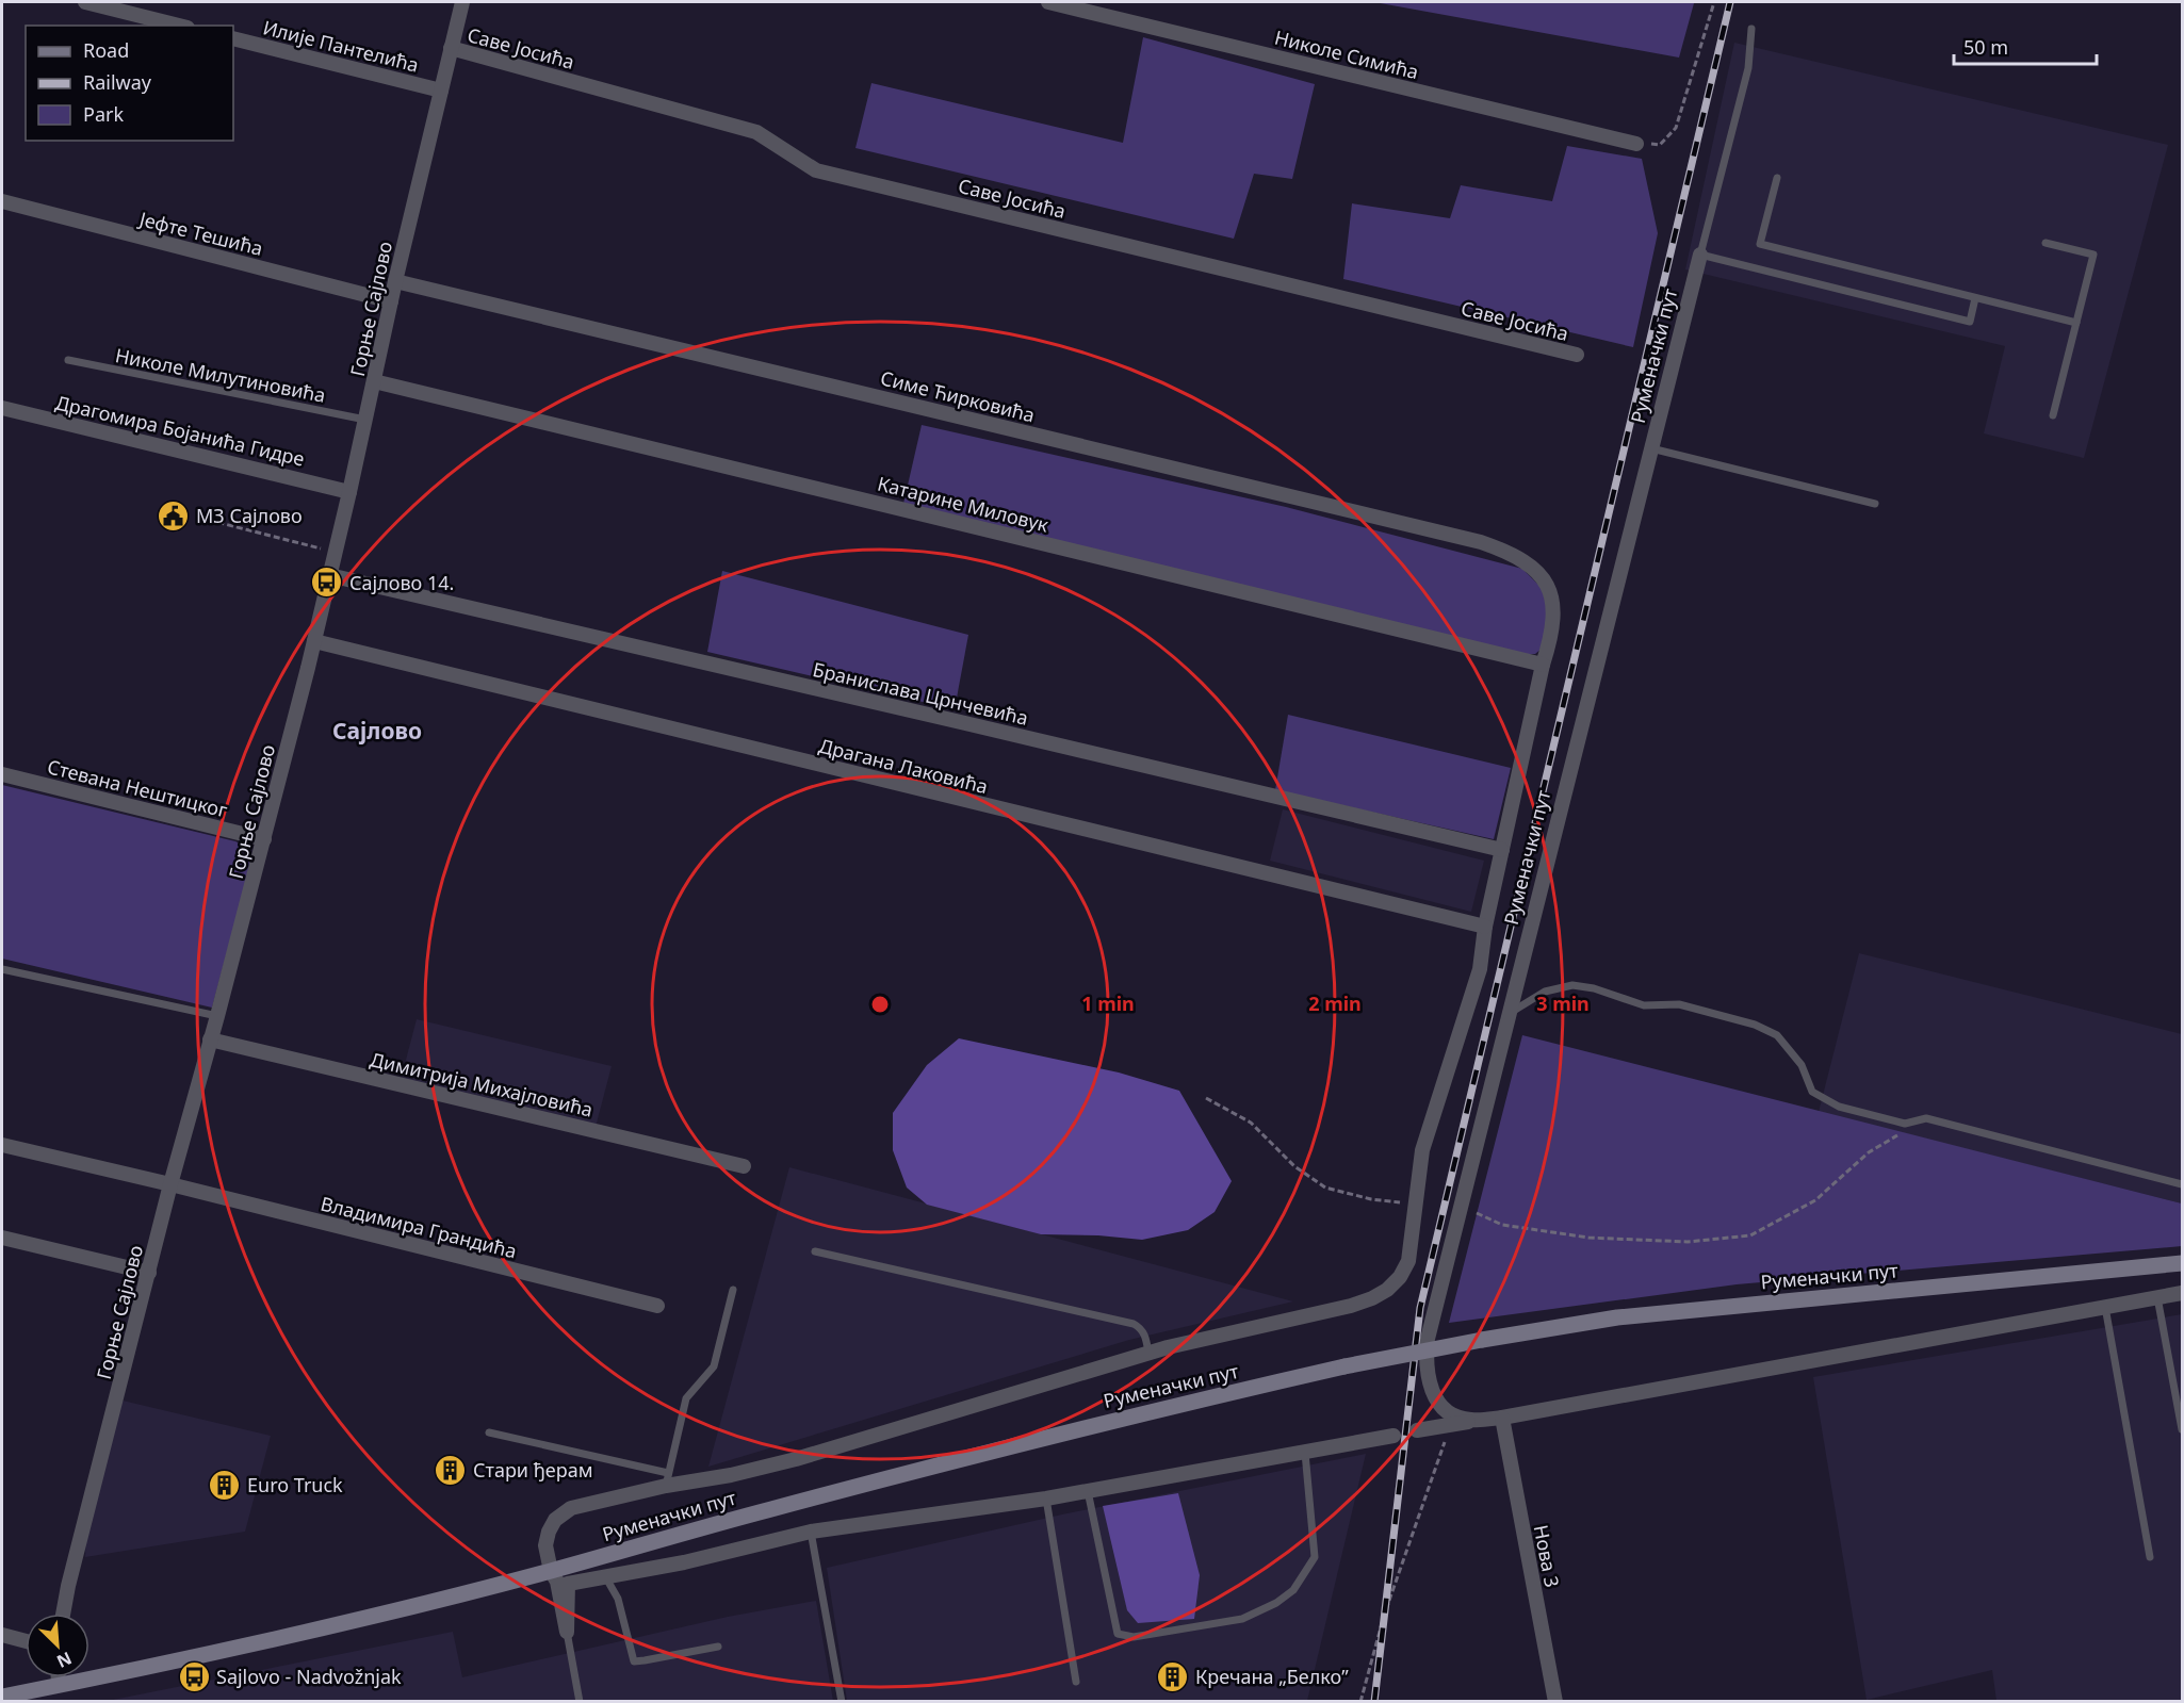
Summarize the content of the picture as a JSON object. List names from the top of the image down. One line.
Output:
{"streets":{"main road":["Руменачки пут"],"street":["Илије Пантелића","Саве Јосића","Николе Симића","Јефте Тешића","Горње Сајлово","Симе Ћирковића","Драгомира Бојанића Гидре","Катарине Миловук","Бранислава Црнчевића","Драгана Лаковића","Стевана Нештицког","Димитрија Михајловића","Владимира Грандића","Нова 3"],"lane":["Николе Милутиновића"]},"crossings":[["Илије Пантелића","Горње Сајлово"],["Саве Јосића","Горње Сајлово"],["Јефте Тешића","Горње Сајлово"],["Горње Сајлово","Николе Милутиновића"],["Горње Сајлово","Симе Ћирковића"],["Горње Сајлово","Драгомира Бојанића Гидре"],["Горње Сајлово","Катарине Миловук"],["Горње Сајлово","Бранислава Црнчевића"],["Горње Сајлово","Драгана Лаковића"],["Горње Сајлово","Стевана Нештицког"],["Горње Сајлово","Димитрија Михајловића"],["Горње Сајлово","Владимира Грандића"],["Руменачки пут","Симе Ћирковића"],["Руменачки пут","Нова 3"],["Симе Ћирковића","Катарине Миловук"],["Симе Ћирковића","Бранислава Црнчевића"],["Симе Ћирковића","Драгана Лаковића"]],"districts":["Сајлово"],"places":{"public building":["МЗ Сајлово"],"bus stop":["Сајлово 14.","Sajlovo - Nadvožnjak"],"building":["Стари ђерам","Euro Truck","Кречана „Белко”"]},"legend":["Road","Railway","Park"],"scale_bar":"50 m","north":"bottom right","rings":["1 min","2 min","3 min"]}
